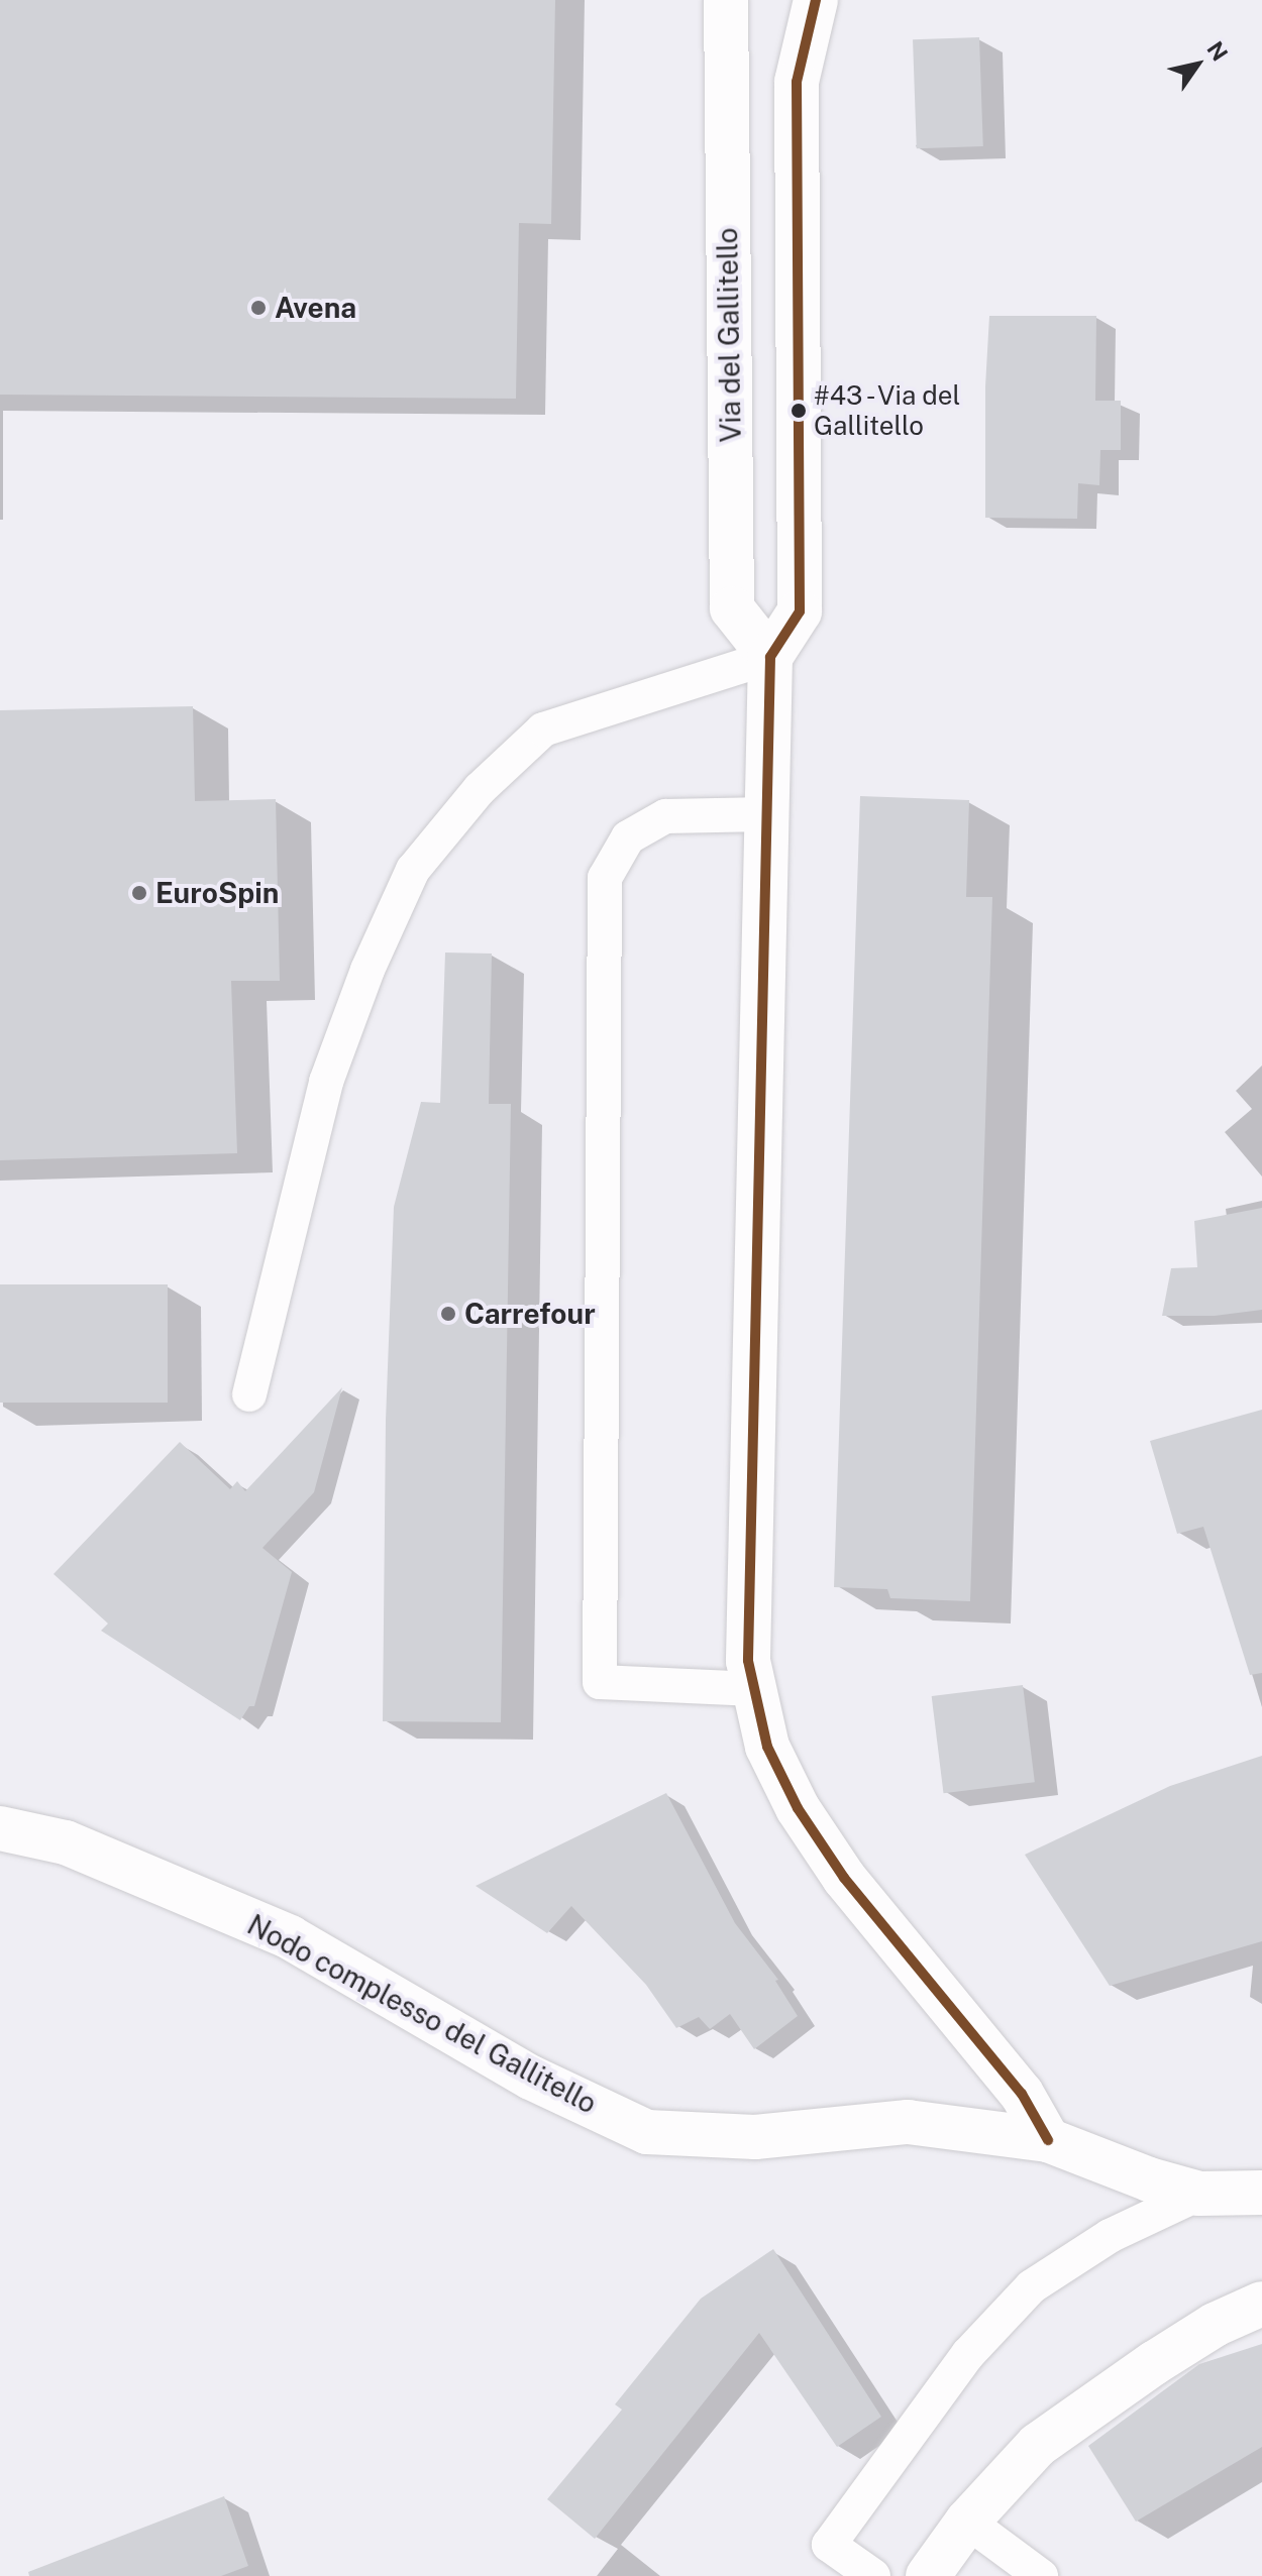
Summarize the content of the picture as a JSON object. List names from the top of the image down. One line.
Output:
{"streets":{"street":["Via del Gallitello","Nodo complesso del Gallitello"]},"places":["Avena","#43 - Via del Gallitello","EuroSpin","Carrefour"],"north":"top right"}
